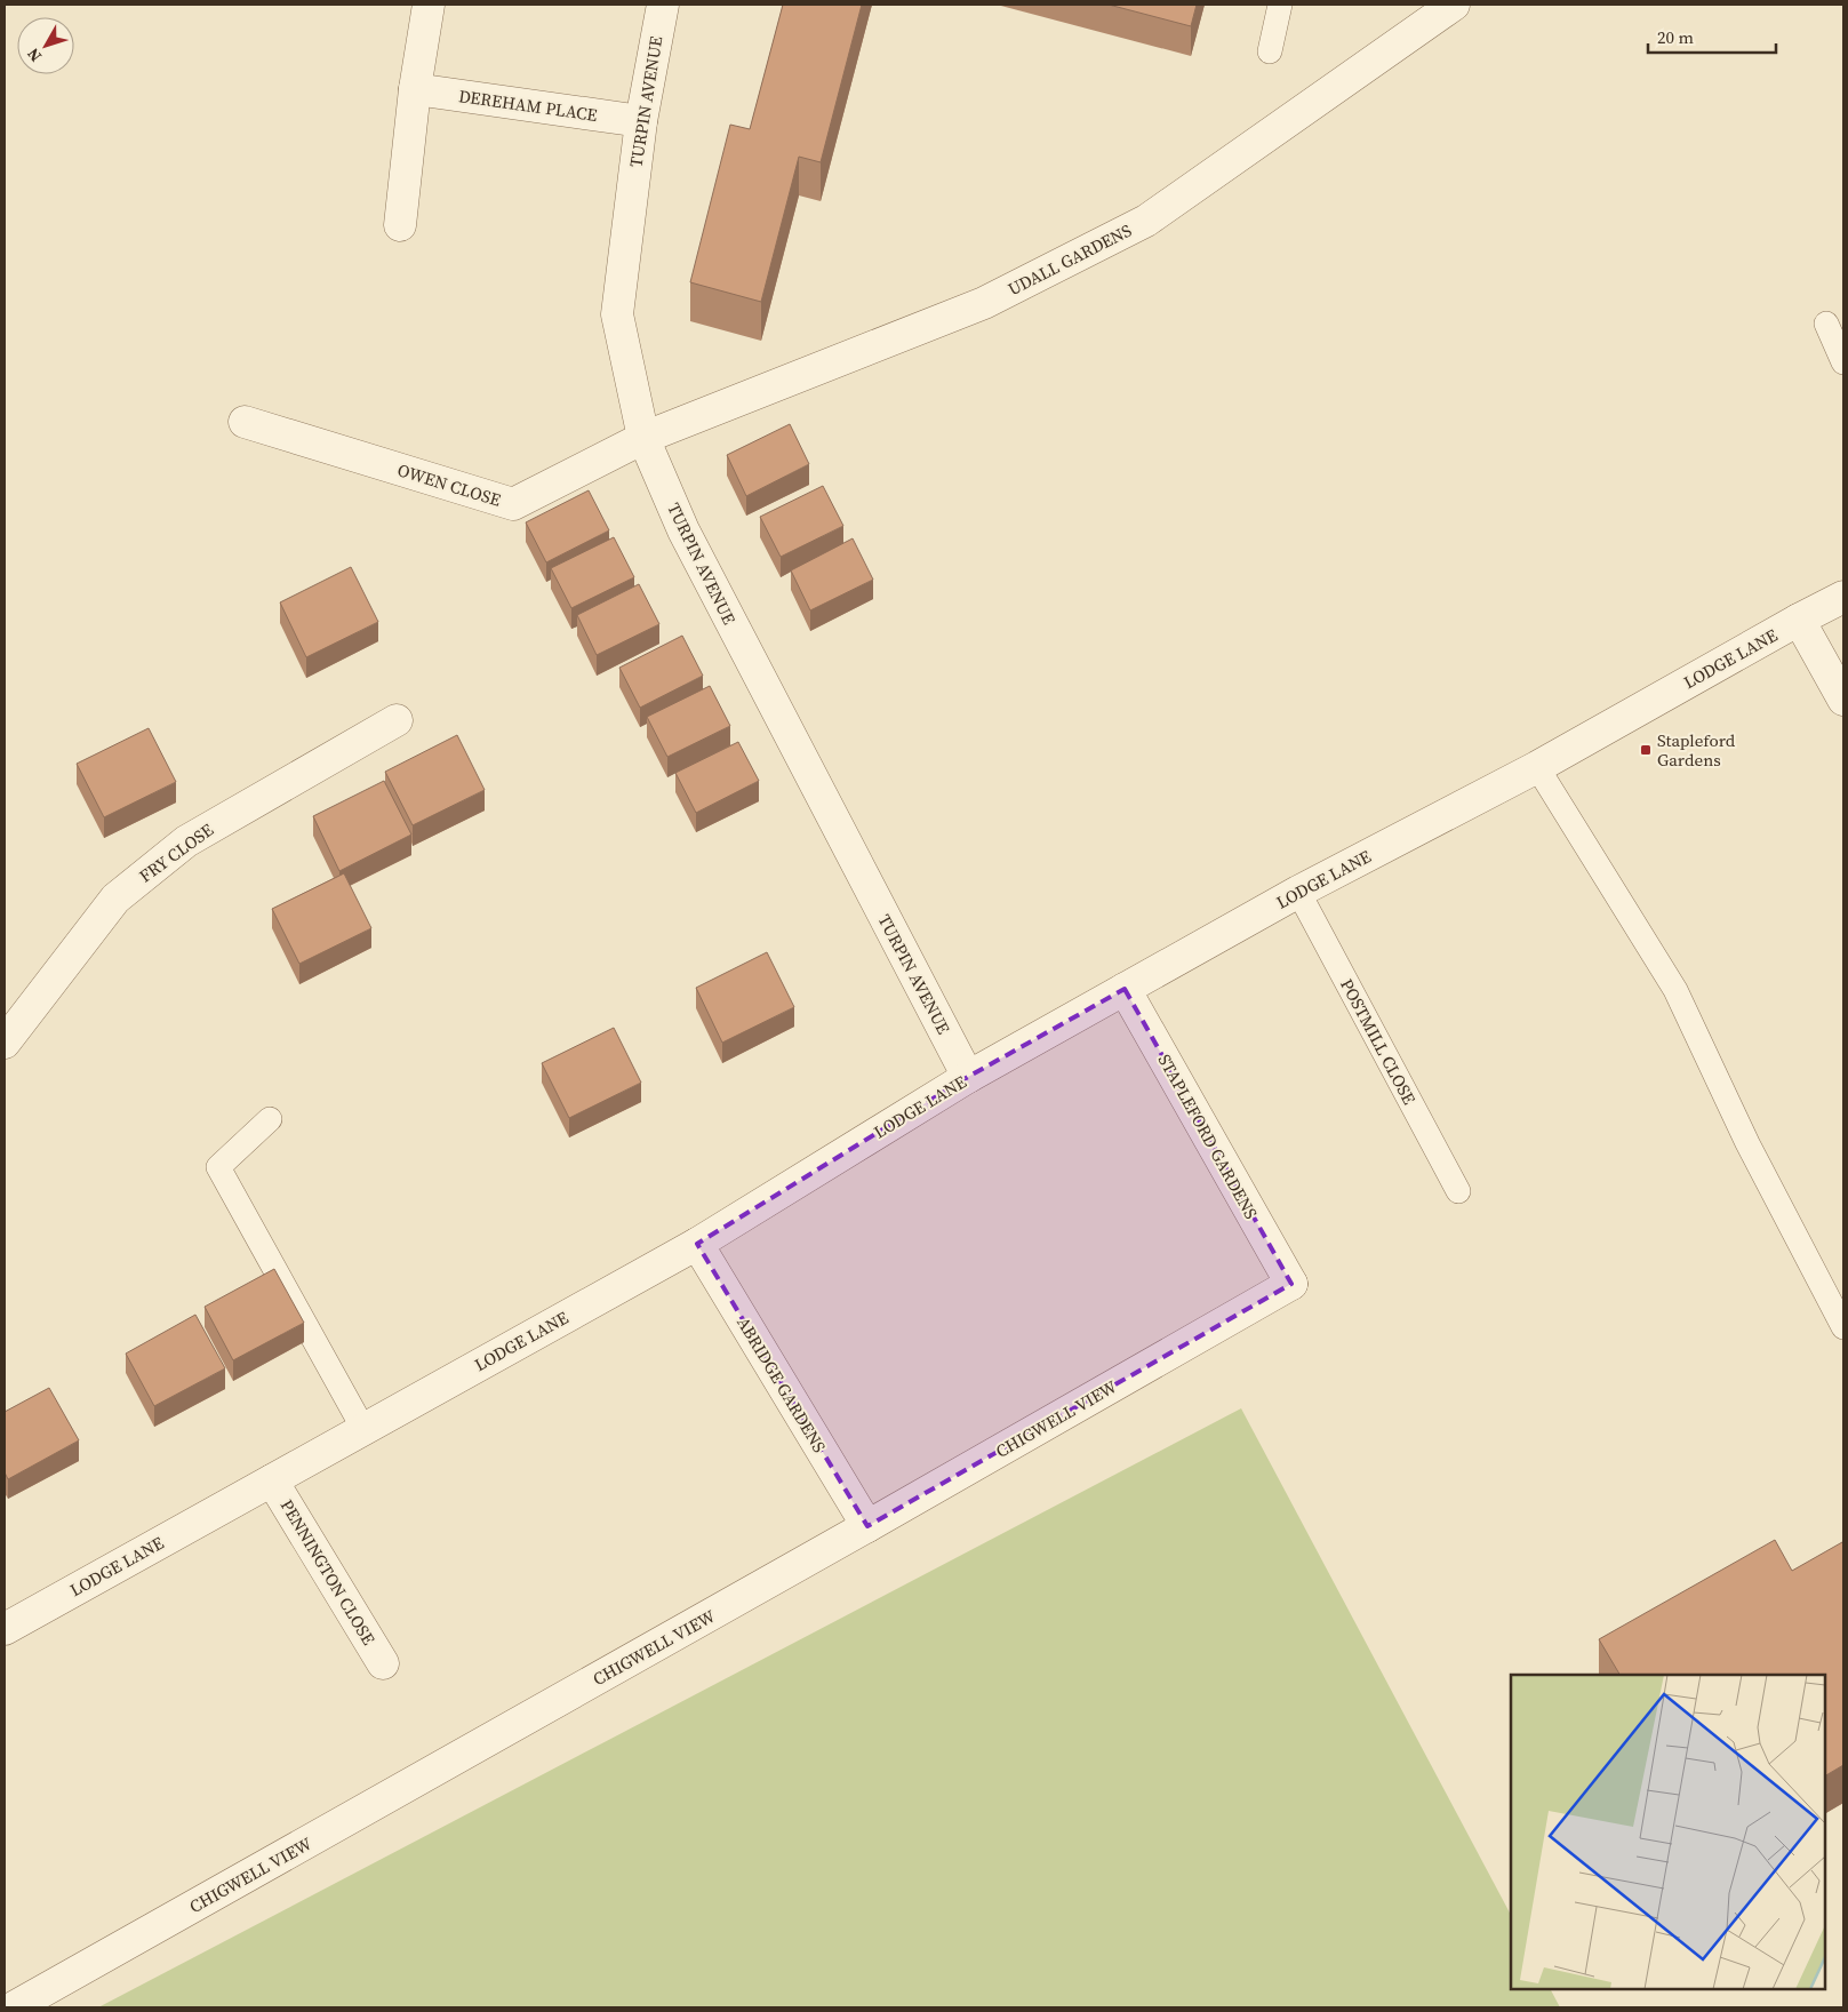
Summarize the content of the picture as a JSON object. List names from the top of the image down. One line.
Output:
{"streets":{"street":["TURPIN AVENUE","DEREHAM PLACE","UDALL GARDENS","OWEN CLOSE","LODGE LANE","FRY CLOSE","STAPLEFORD GARDENS","ABRIDGE GARDENS","CHIGWELL VIEW","PENNINGTON CLOSE"],"lane":["POSTMILL CLOSE"]},"crossings":[["TURPIN AVENUE","DEREHAM PLACE"],["TURPIN AVENUE","UDALL GARDENS"],["TURPIN AVENUE","OWEN CLOSE"],["TURPIN AVENUE","LODGE LANE"],["UDALL GARDENS","OWEN CLOSE"],["LODGE LANE","POSTMILL CLOSE"],["LODGE LANE","STAPLEFORD GARDENS"],["LODGE LANE","ABRIDGE GARDENS"],["LODGE LANE","PENNINGTON CLOSE"],["STAPLEFORD GARDENS","CHIGWELL VIEW"],["ABRIDGE GARDENS","CHIGWELL VIEW"]],"places":{"transit":["Stapleford Gardens"]},"scale_bar":"20 m","north":"bottom left"}
